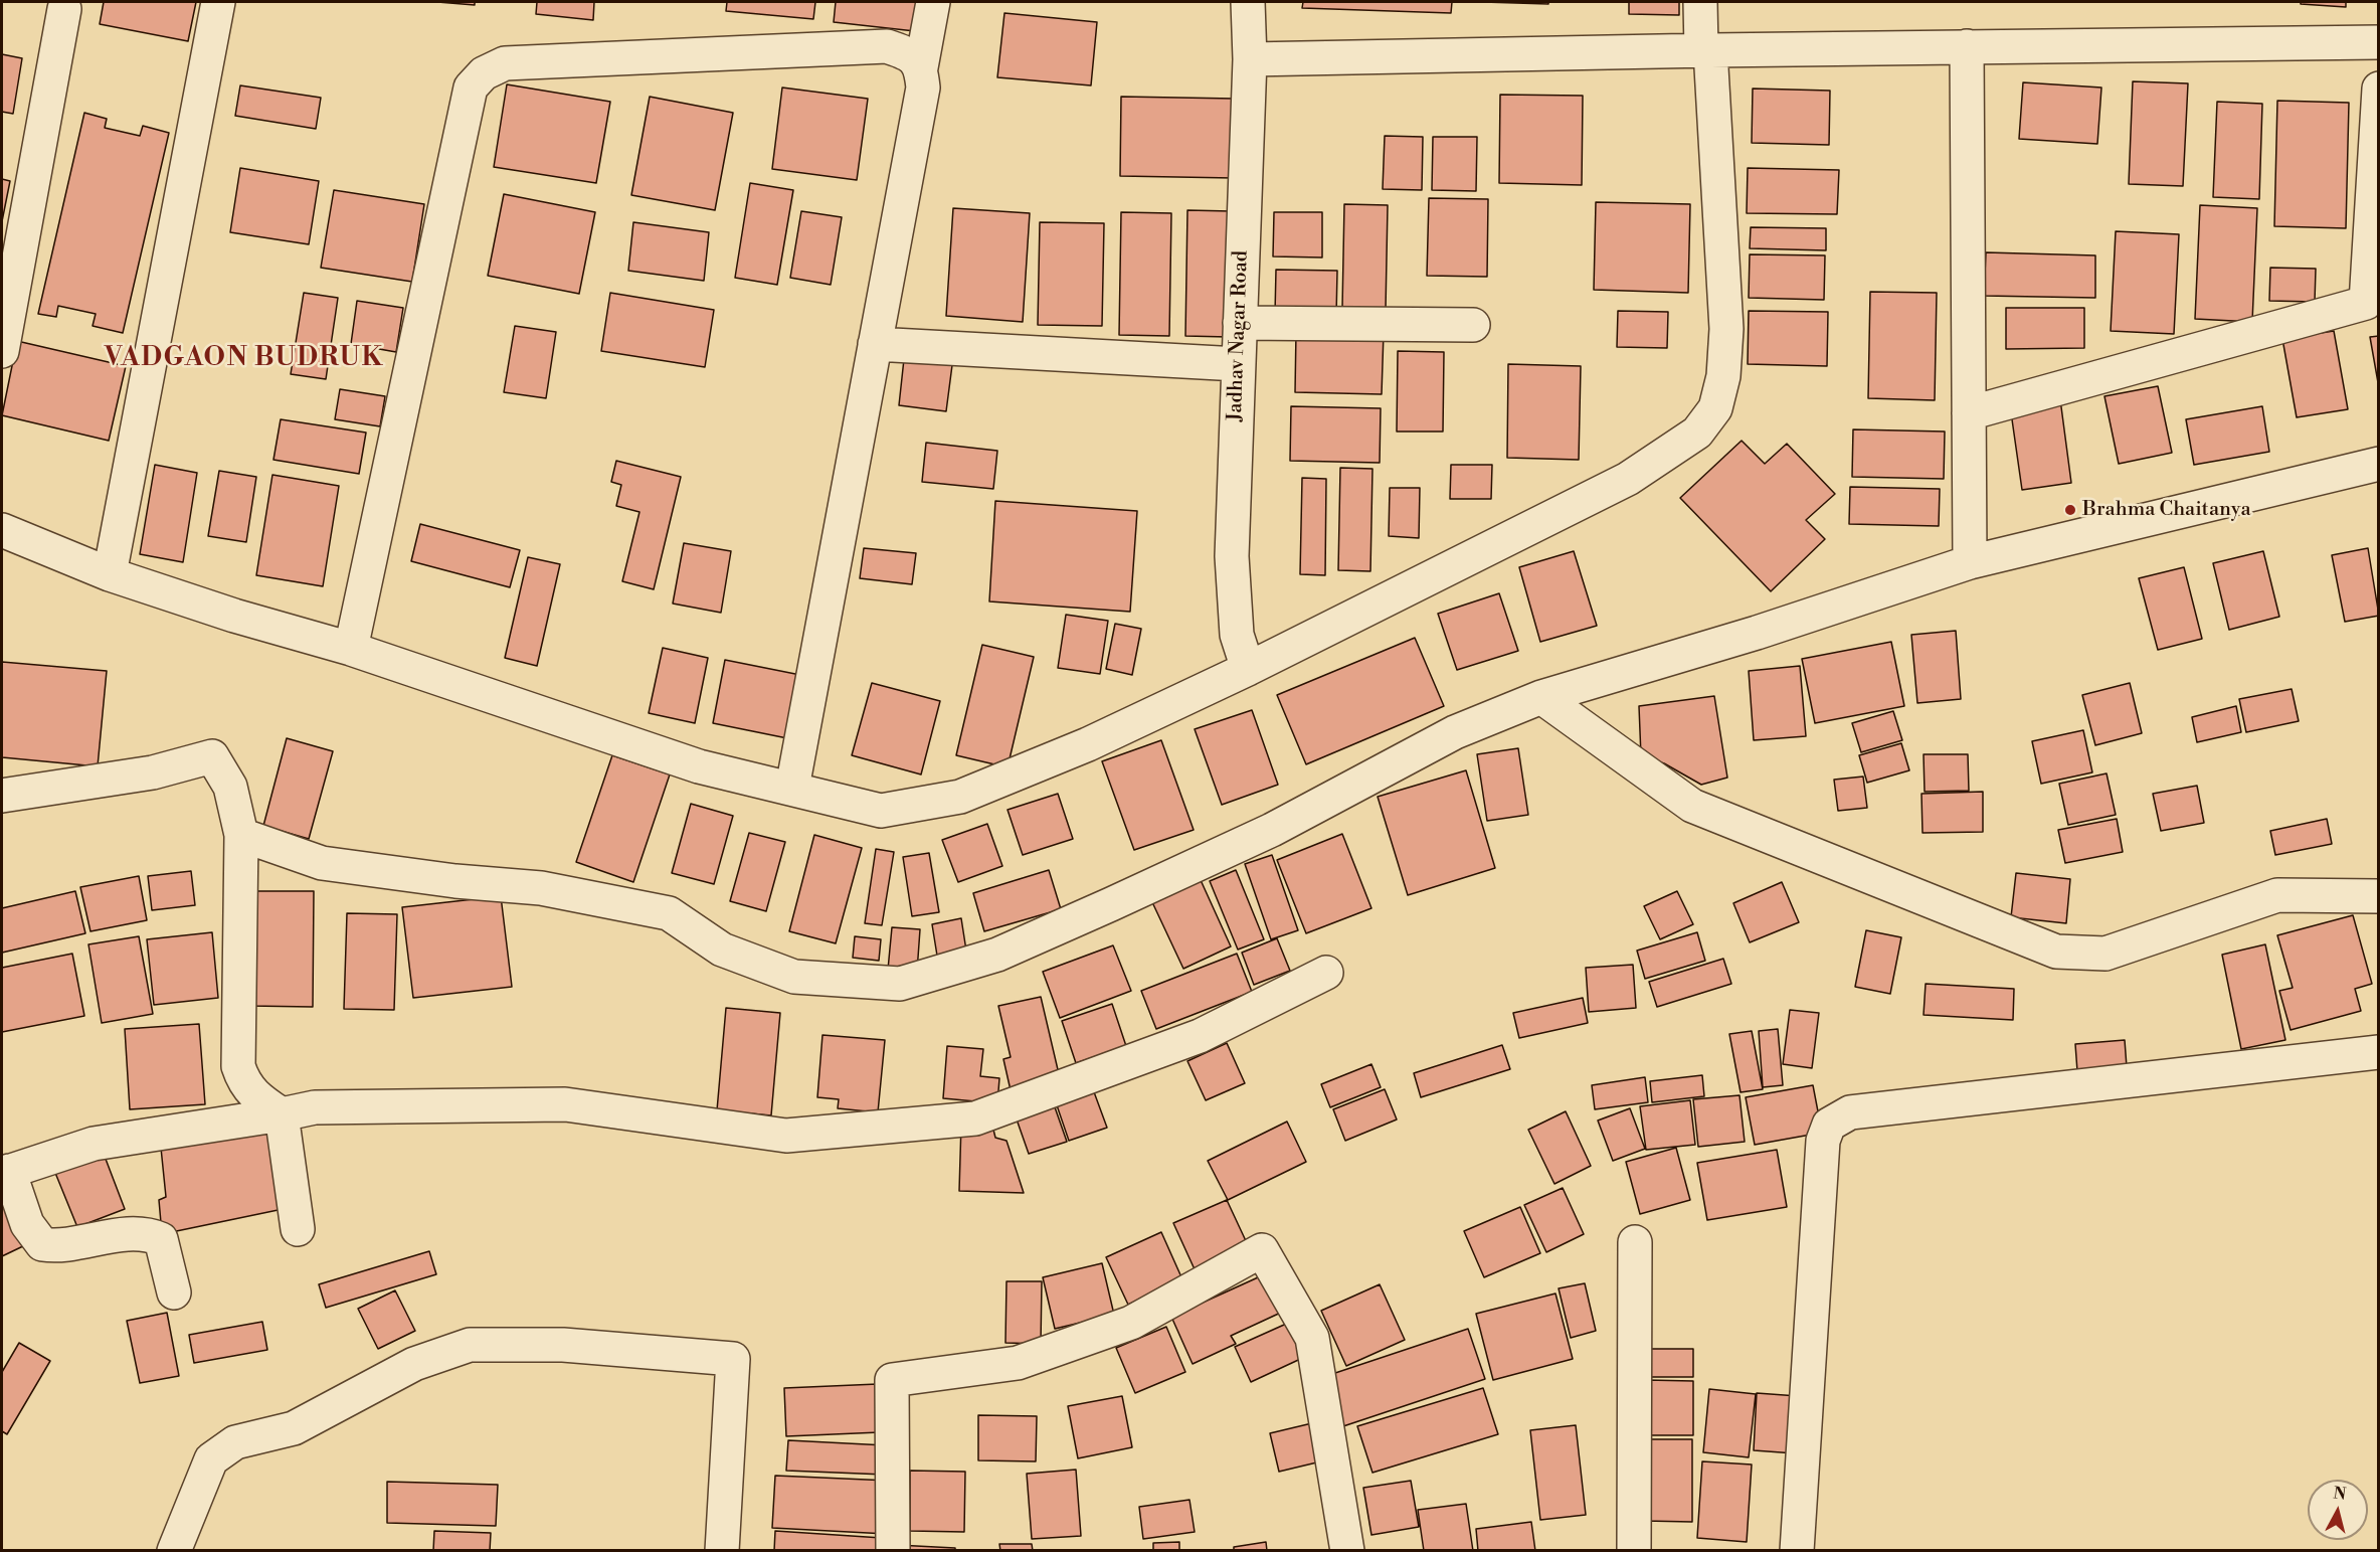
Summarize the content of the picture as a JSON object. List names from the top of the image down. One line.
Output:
{"streets":{"street":["Jadhav Nagar Road"]},"districts":["VADGAON BUDRUK"],"places":["Brahma Chaitanya"],"north":"top"}
